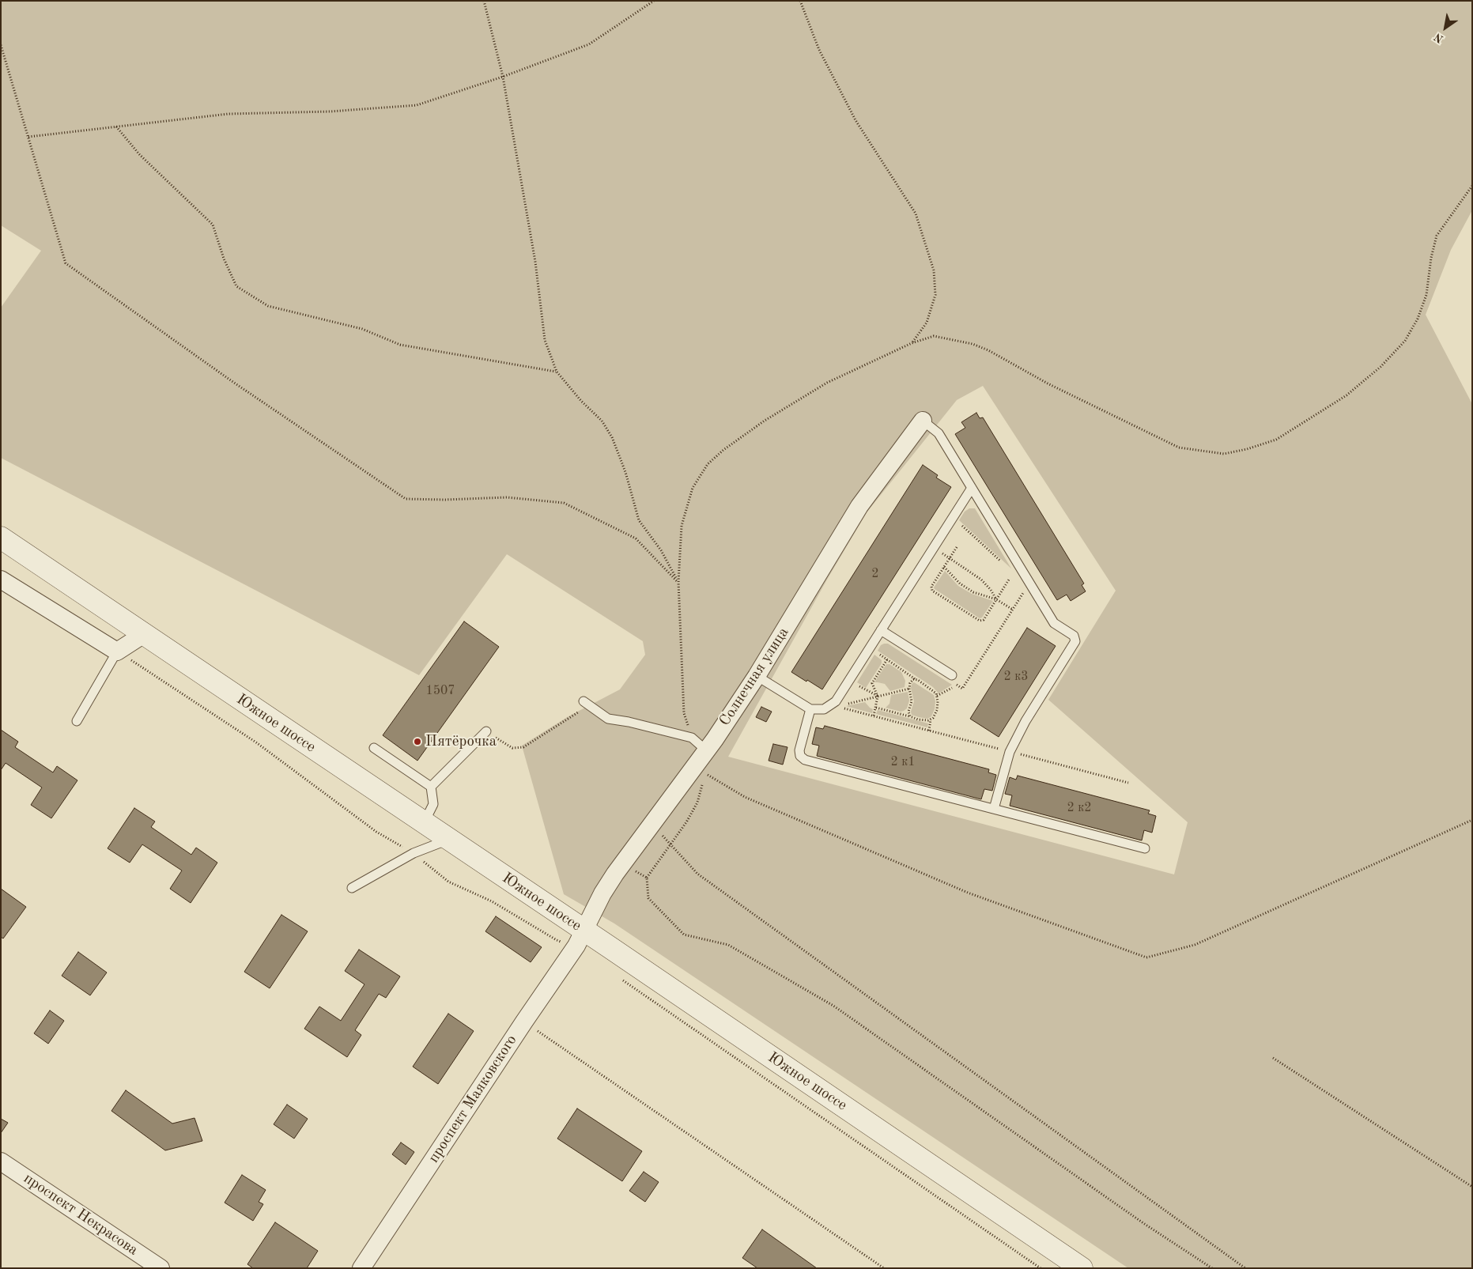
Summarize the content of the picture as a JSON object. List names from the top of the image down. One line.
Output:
{"streets":{"street":["Солнечная улица","Южное шоссе","проспект Маяковского","проспект Некрасова"]},"crossings":[["Солнечная улица","Южное шоссе"],["Солнечная улица","проспект Маяковского"],["Южное шоссе","проспект Маяковского"]],"places":["Пятёрочка"],"house_numbers":["2","2 к3","1507","2 к1","2 к2"],"north":"bottom left"}
